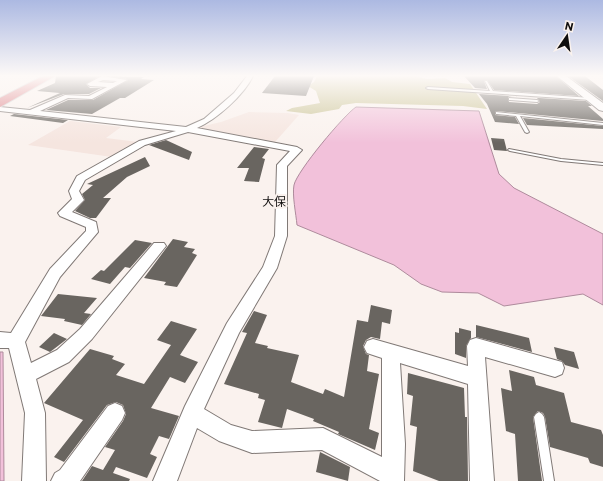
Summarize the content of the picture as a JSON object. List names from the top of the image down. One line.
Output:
{"districts":["大保"],"north":"top"}
